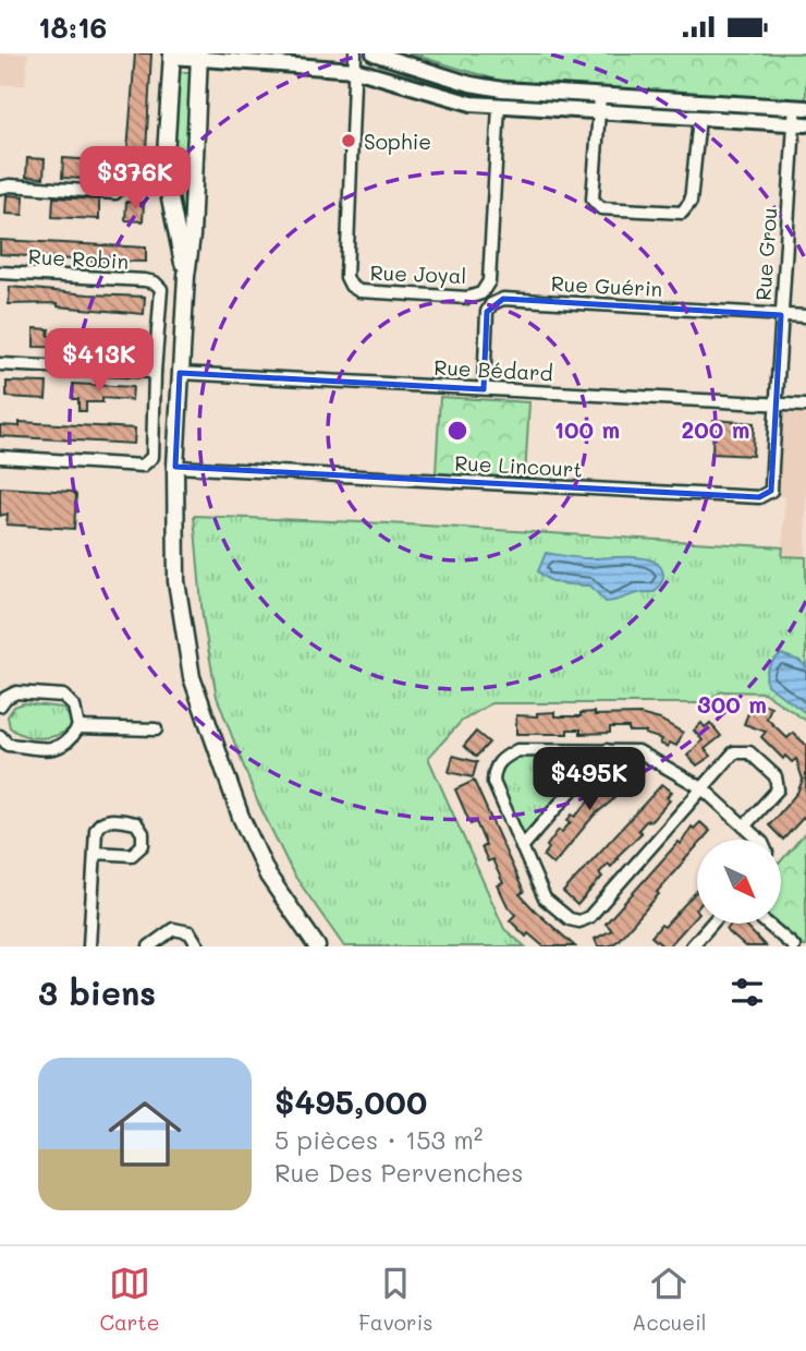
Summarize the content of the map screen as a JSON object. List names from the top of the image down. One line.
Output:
{"streets":{"street":["Rue Grou","Rue Robin","Rue Joyal","Rue Guérin","Rue Bédard","Rue Lincourt"]},"crossings":[["Rue Grou","Rue Guérin"],["Rue Grou","Rue Bédard"],["Rue Grou","Rue Lincourt"],["Rue Guérin","Rue Bédard"],["Rue Bédard","Rue Lincourt"]],"places":["Sophie"],"north":"bottom right","page":{"status":"18:16","price":["$376K","$413K","$495K"],"heading":"3 biens","list":[{"name":"$495,000","note":"5 pièces · 153 m² · Rue Des Pervenches"}],"tabs":["Carte","Favoris","Accueil"]},"rings":["100 m","200 m","300 m"]}
